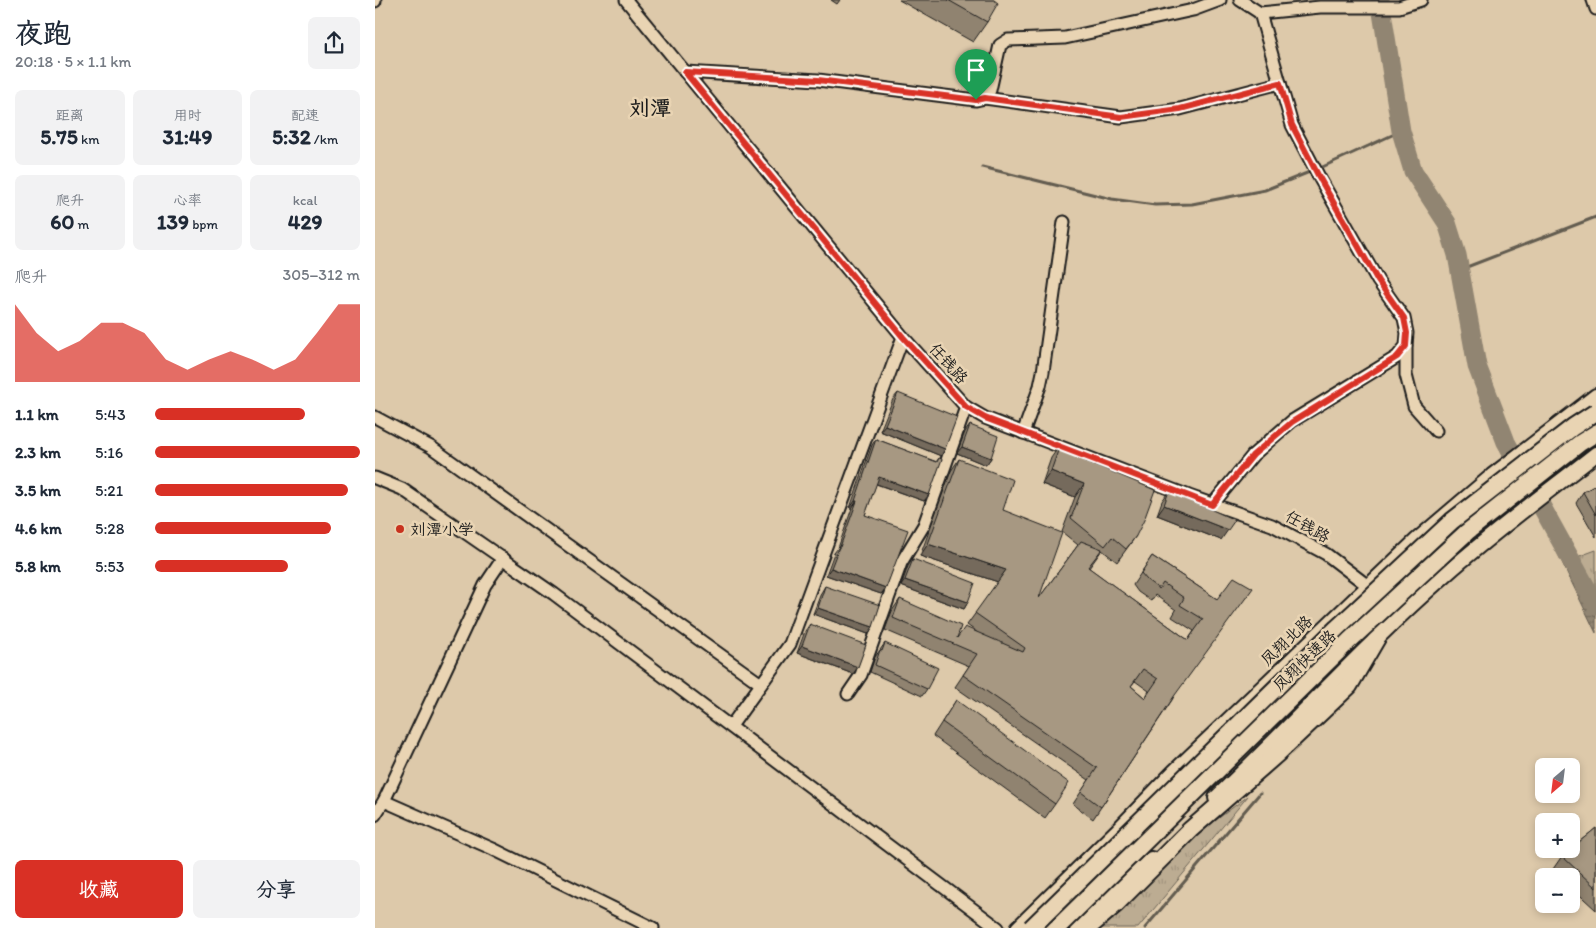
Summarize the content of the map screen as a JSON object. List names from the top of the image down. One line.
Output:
{"streets":{"highway":["凤翔快速路"],"main road":["凤翔北路"],"street":["任钱路"]},"crossings":[["任钱路","凤翔北路"]],"districts":["刘潭"],"places":["刘潭小学"],"north":"bottom left","page":{"heading":["夜跑","20:18 · 5 × 1.1 km"],"stats":[["距离","5.75 km"],["用时","31:49"],["配速","5:32 /km"],["爬升","60 m"],["心率","139 bpm"],["kcal","429"]],"chart":["爬升","305–312 m"],"list":[{"name":"1.1 km","note":"5:43"},{"name":"2.3 km","note":"5:16"},{"name":"3.5 km","note":"5:21"},{"name":"4.6 km","note":"5:28"},{"name":"5.8 km","note":"5:53"}],"map_buttons":["+","−"],"buttons":["收藏","分享"]}}
